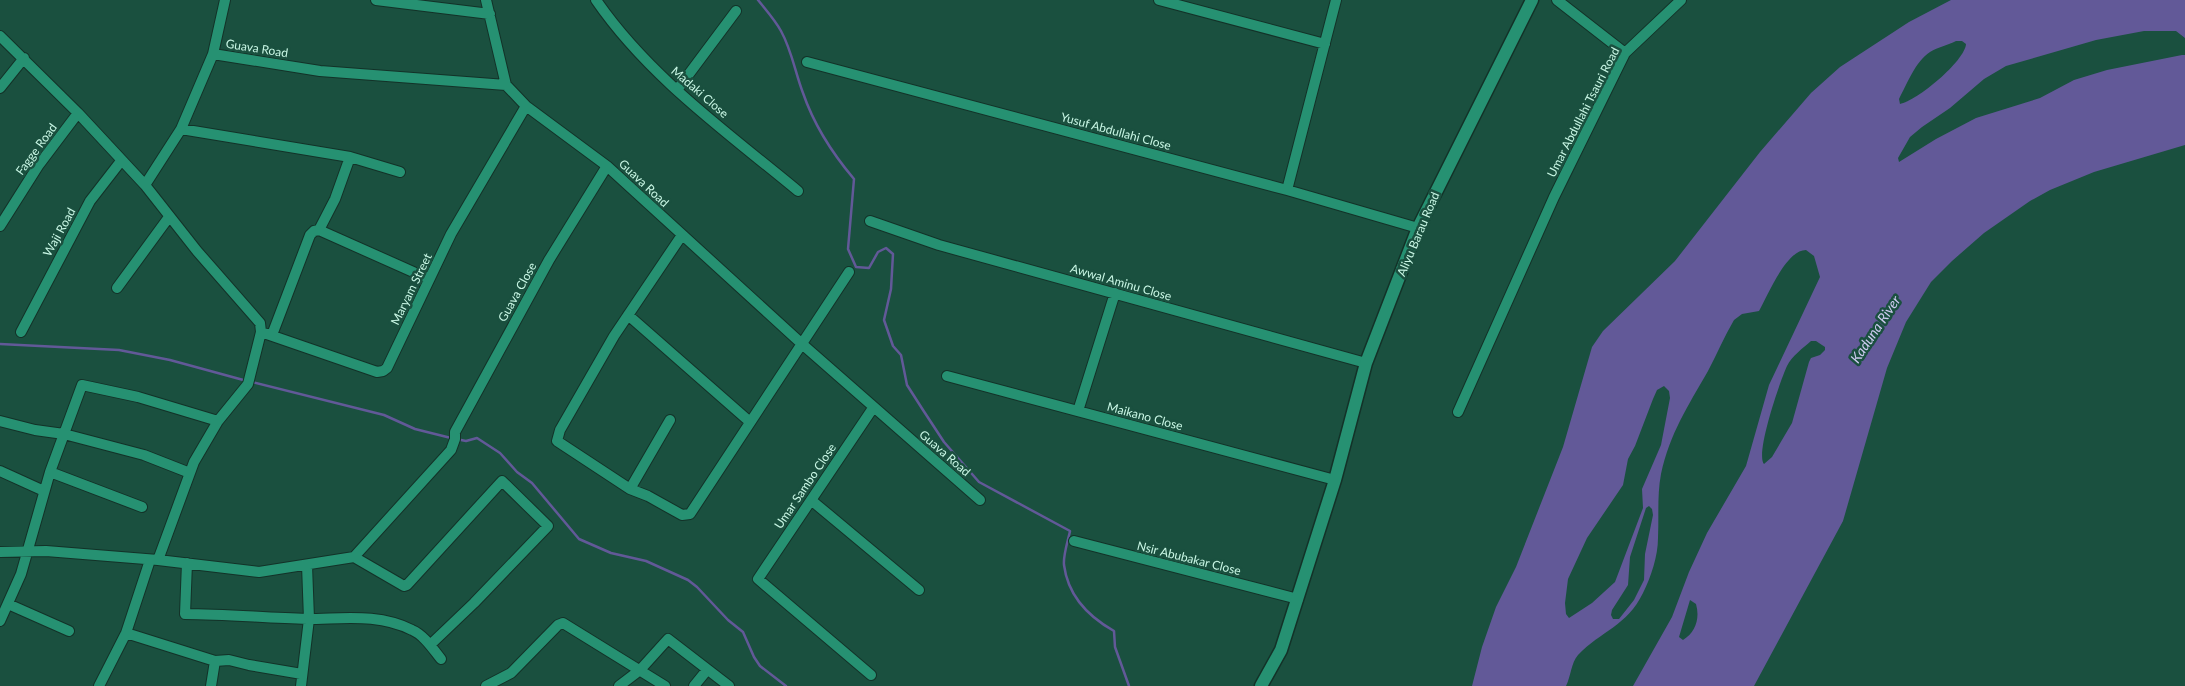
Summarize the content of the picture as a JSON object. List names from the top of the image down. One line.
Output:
{"streets":{"street":["Guava Road","Madaki Close","Umar Abdullahi Tsauri Road","Yusuf Abdullahi Close","Fagge Road","Waji Road","Aliyu Barau Road","Awwal Aminu Close","Maryam Street","Guava Close","Maikano Close","Umar Sambo Close","Nsir Abubakar Close"]},"crossings":[["Guava Road","Maryam Street"],["Guava Road","Guava Close"],["Guava Road","Umar Sambo Close"],["Yusuf Abdullahi Close","Aliyu Barau Road"],["Aliyu Barau Road","Awwal Aminu Close"],["Aliyu Barau Road","Maikano Close"],["Aliyu Barau Road","Nsir Abubakar Close"]],"water":["Kaduna River"]}
